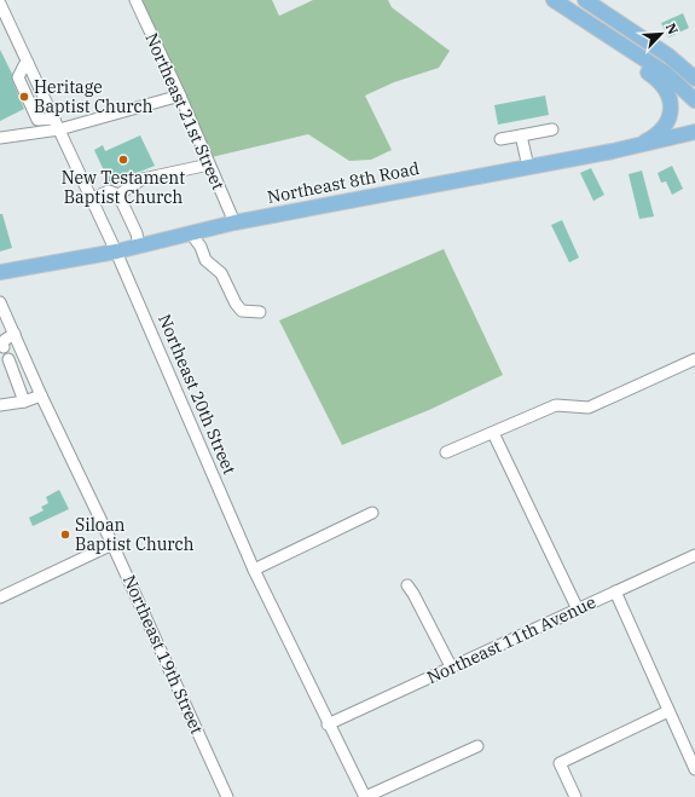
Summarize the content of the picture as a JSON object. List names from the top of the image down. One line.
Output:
{"streets":{"main road":["Northeast 8th Road"],"street":["Northeast 21st Street","Northeast 20th Street","Northeast 11th Avenue","Northeast 19th Street"]},"crossings":[["Northeast 21st Street","Northeast 8th Road"],["Northeast 8th Road","Northeast 20th Street"],["Northeast 20th Street","Northeast 11th Avenue"]],"places":["Heritage Baptist Church","New Testament Baptist Church","Siloan Baptist Church"],"north":"top right"}
